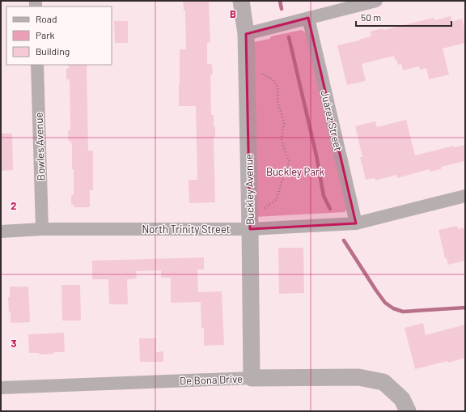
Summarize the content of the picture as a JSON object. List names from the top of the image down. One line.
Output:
{"streets":{"street":["Juárez Street","Bowles Avenue","Buckley Avenue","North Trinity Street","De Bona Drive"]},"crossings":[["Juárez Street","North Trinity Street"],["Bowles Avenue","North Trinity Street"],["Buckley Avenue","North Trinity Street"],["Buckley Avenue","De Bona Drive"]],"parks":["Buckley Park"],"legend":["Road","Park","Building"],"scale_bar":"50 m","grid":{"columns":["B"],"rows":["2","3"]}}
